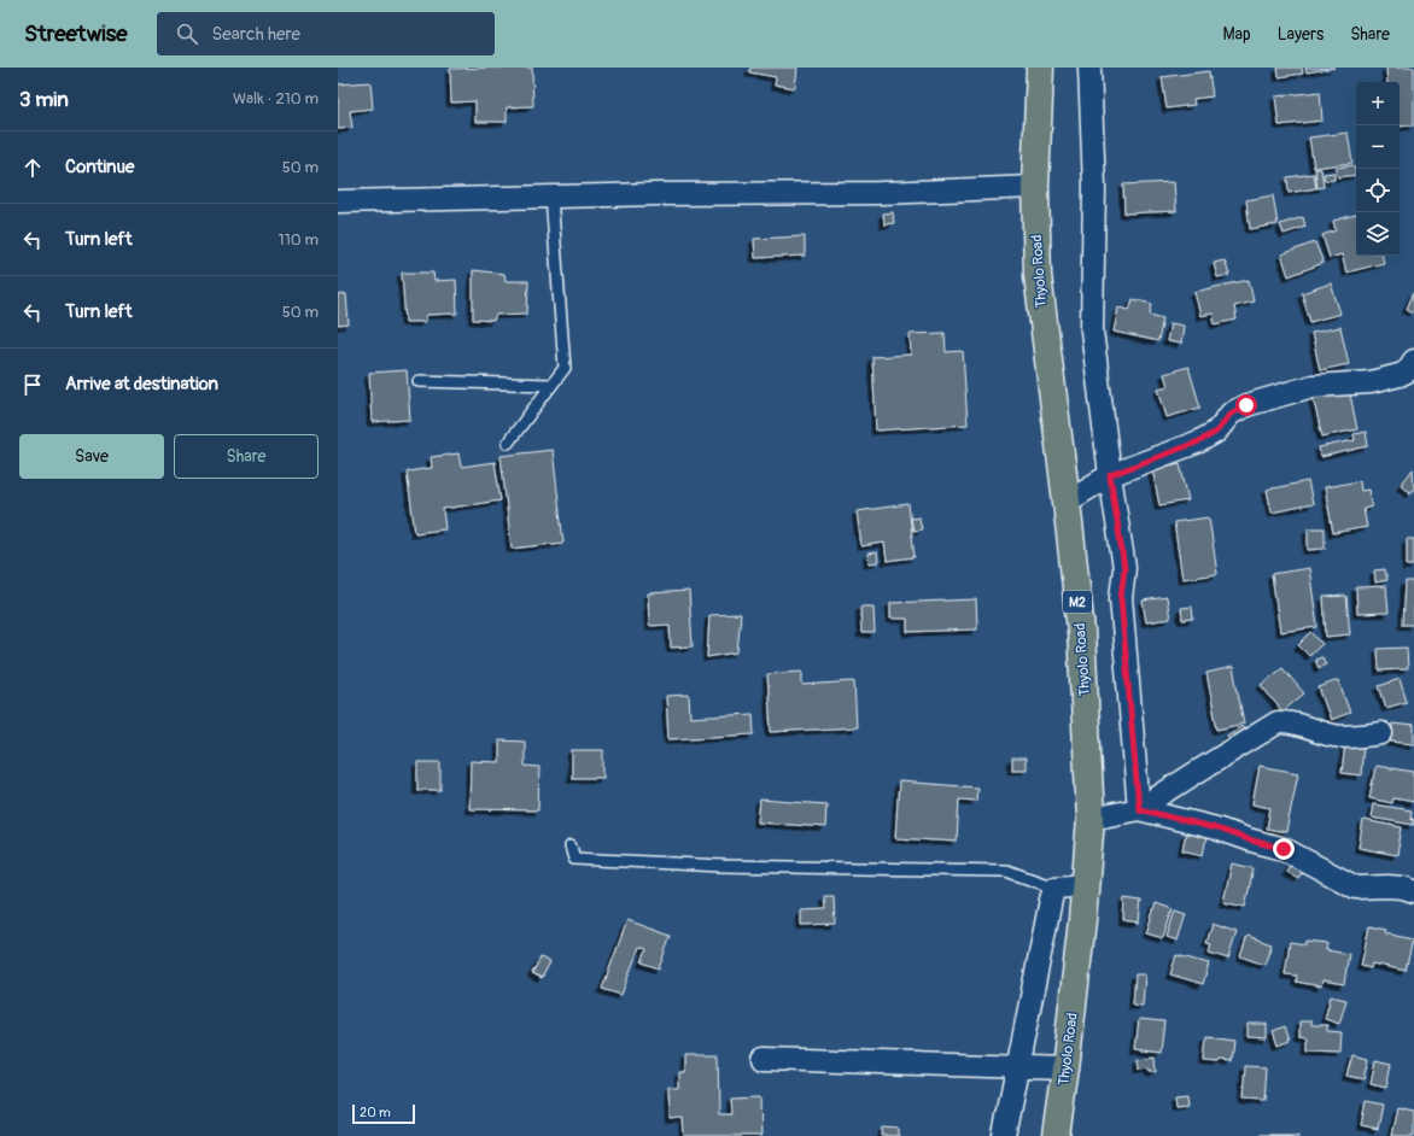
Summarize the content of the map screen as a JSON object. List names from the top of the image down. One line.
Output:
{"streets":{"highway":["Thyolo Road","M2"]},"scale_bar":"20 m","page":{"header":"Streetwise","search":"Search here","nav":["Map","Layers","Share"],"heading":["3 min","Walk · 210 m"],"map_buttons":["+","−"],"list":[["Continue","50 m"],["Turn left","110 m"],["Turn left","50 m"],"Arrive at destination"],"buttons":["Save","Share"],"scale":"20 m"}}
